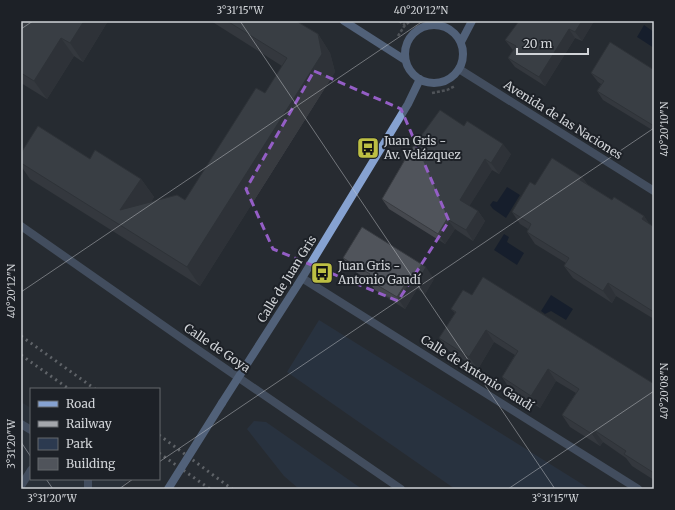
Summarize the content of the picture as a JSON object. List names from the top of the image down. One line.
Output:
{"streets":{"street":["Avenida de las Naciones","Calle de Juan Gris","Calle de Goya","Calle de Antonio Gaudí"]},"crossings":[["Avenida de las Naciones","Calle de Juan Gris"],["Calle de Juan Gris","Calle de Goya"],["Calle de Juan Gris","Calle de Antonio Gaudí"]],"places":{"bus stop":["Juan Gris - Av. Velázquez","Juan Gris - Antonio Gaudí"]},"legend":["Road","Railway","Park","Building"],"scale_bar":"20 m","coordinates":["3°31'15\"W","40°20'12\"N","40°20'10\"N","40°20'08\"N","3°31'20\"W"]}
